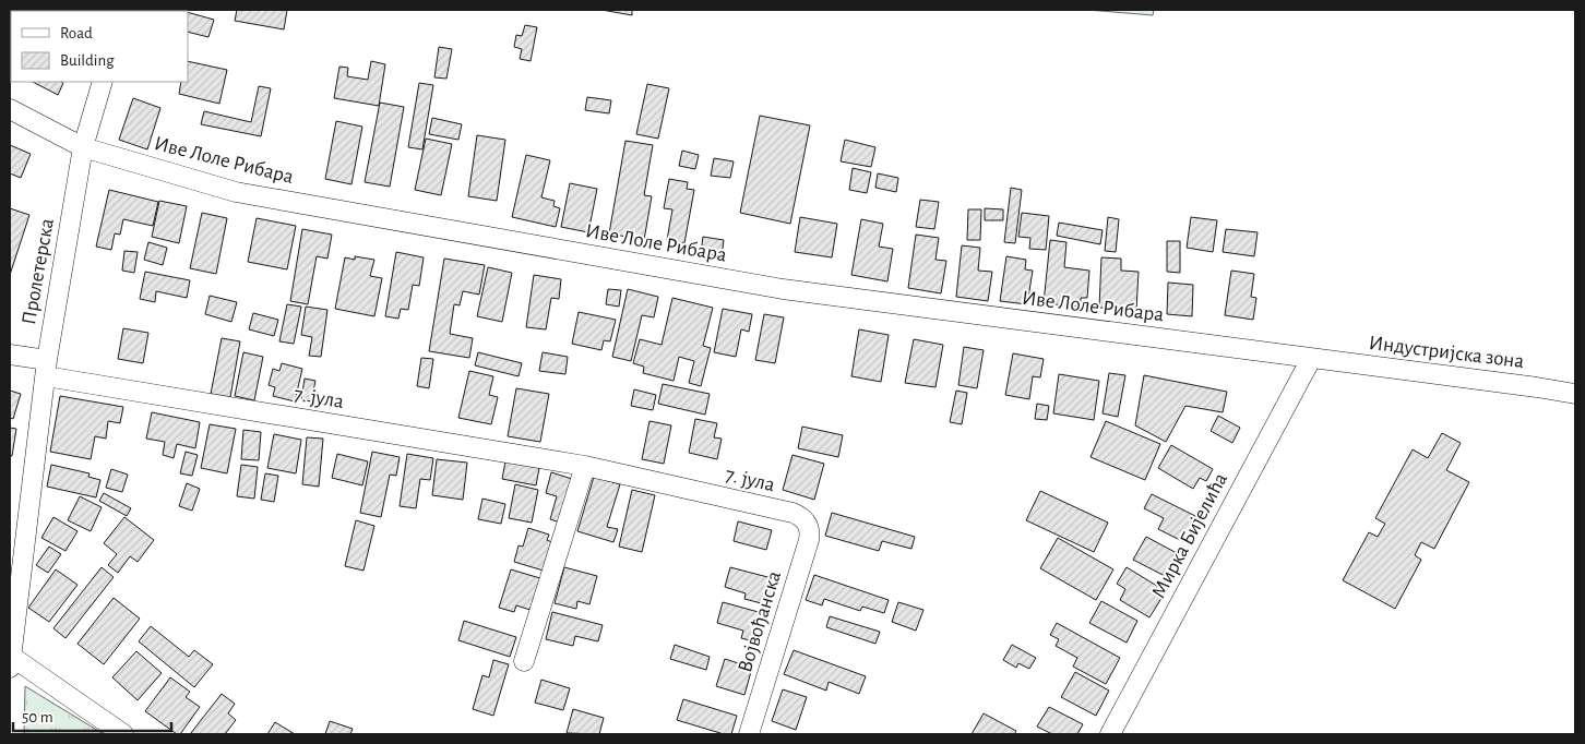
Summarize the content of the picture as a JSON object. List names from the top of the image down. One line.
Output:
{"streets":{"street":["Иве Лоле Рибара","Пролетерска","Индустријска зона","7. јула","Мирка Бијелића","Војвођанска"]},"crossings":[["Иве Лоле Рибара","Пролетерска"],["Иве Лоле Рибара","Индустријска зона"],["Иве Лоле Рибара","Мирка Бијелића"],["Пролетерска","7. јула"],["Индустријска зона","Мирка Бијелића"],["7. јула","Војвођанска"]],"legend":["Road","Building"],"scale_bar":"50 m"}
